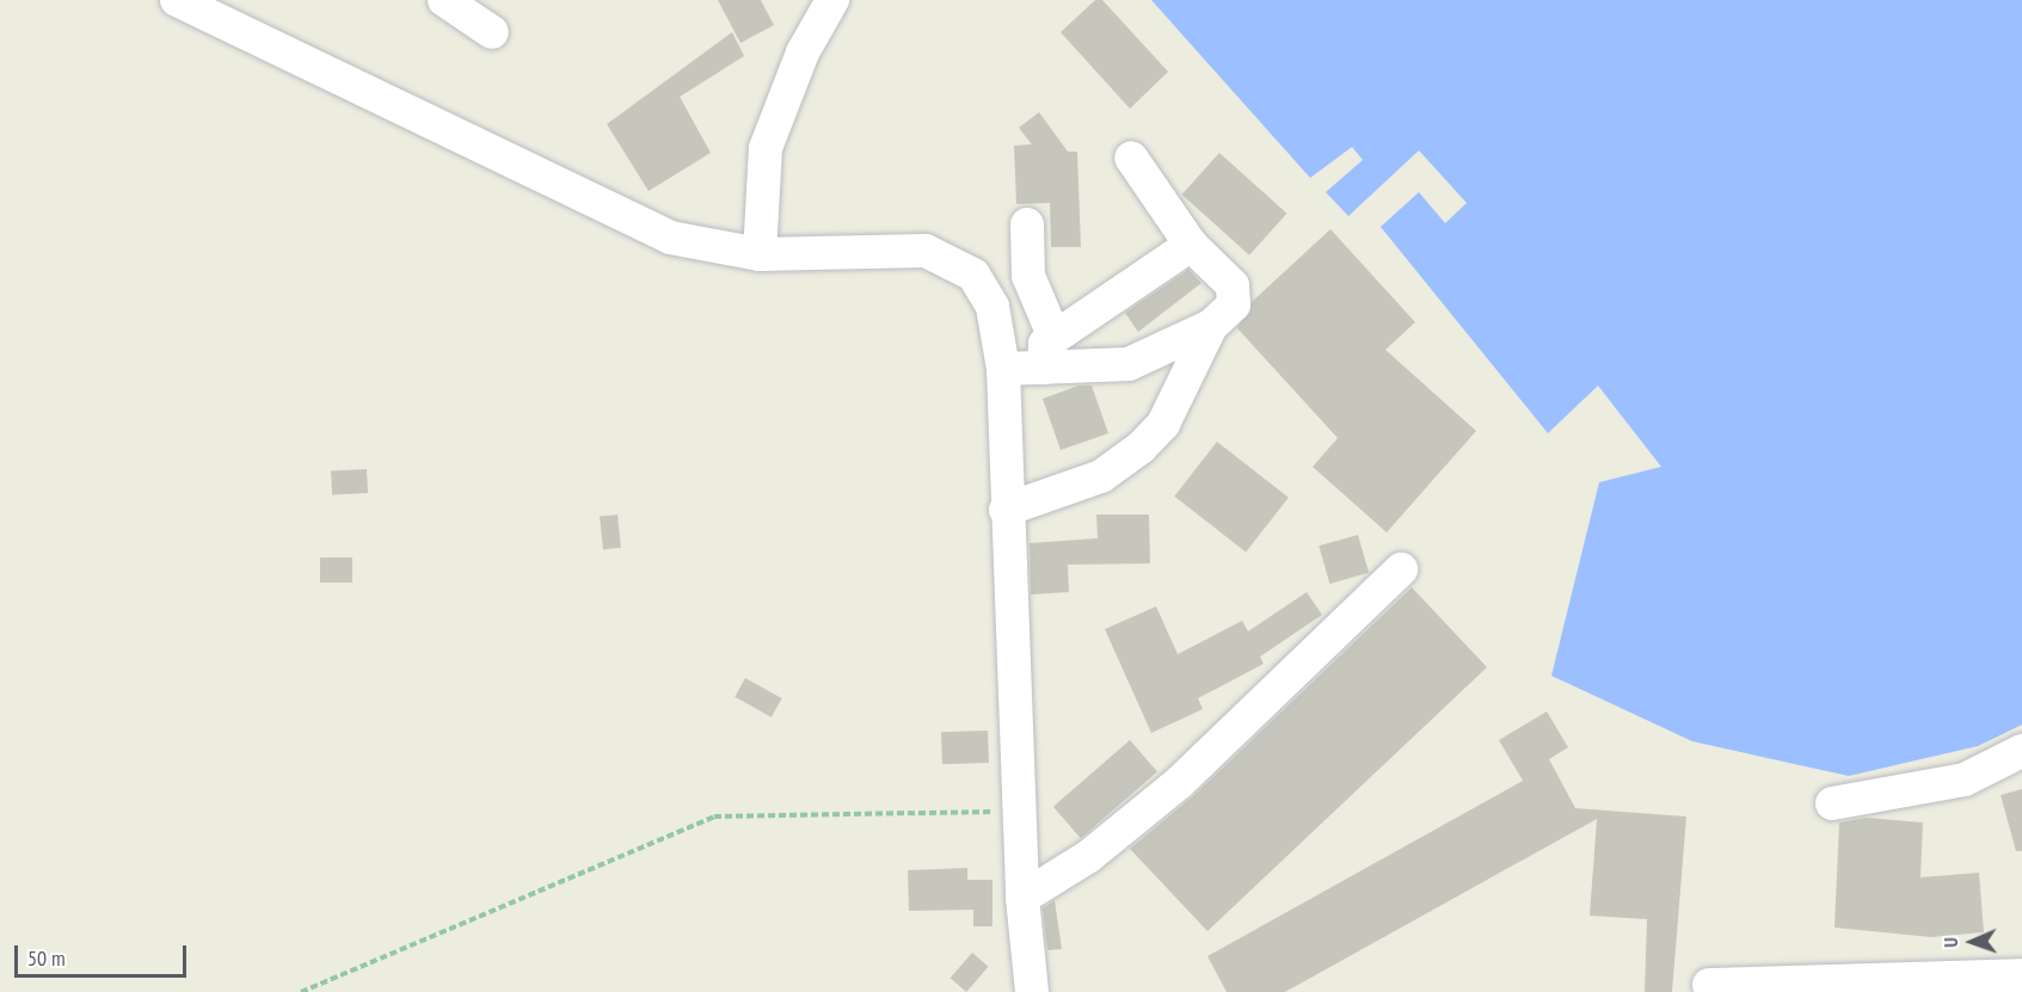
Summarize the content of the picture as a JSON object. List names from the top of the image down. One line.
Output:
{"scale_bar":"50 m","north":"left"}
